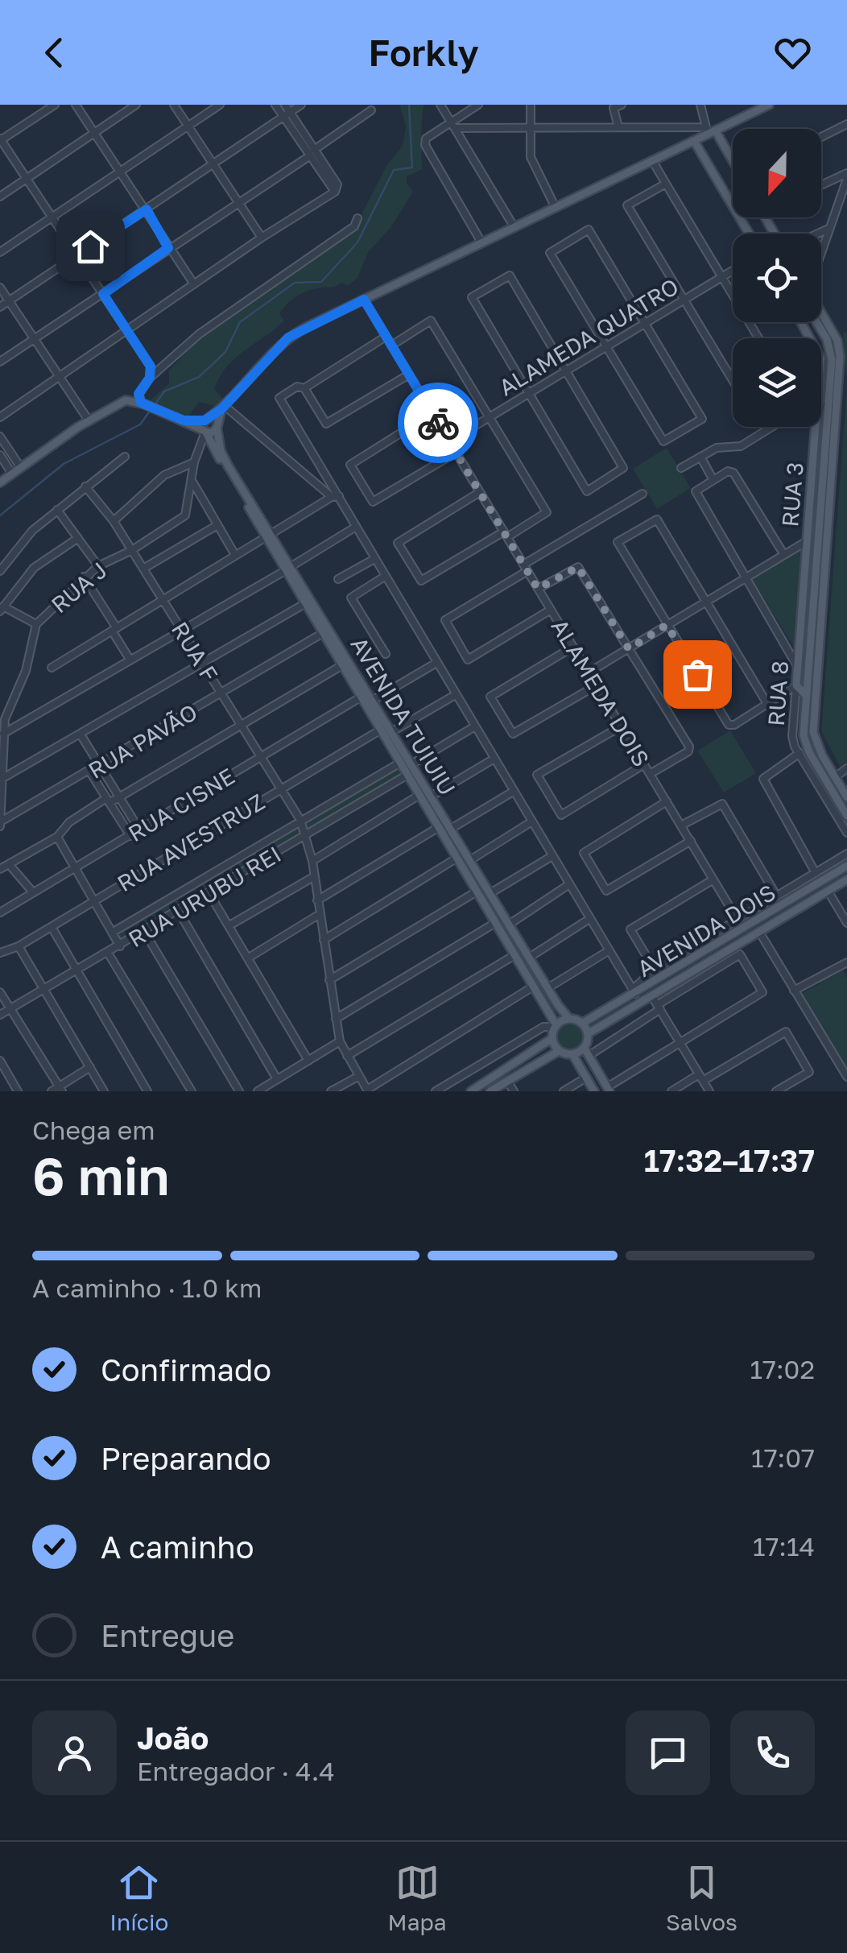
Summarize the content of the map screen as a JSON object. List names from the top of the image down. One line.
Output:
{"streets":{"main road":["RUA 3","RUA 8","AVENIDA TUIUIU","AVENIDA DOIS"],"street":["ALAMEDA QUATRO","RUA J","RUA F","ALAMEDA DOIS","RUA PAVÃO","RUA CISNE","RUA AVESTRUZ","RUA URUBU REI"]},"crossings":[["ALAMEDA QUATRO","ALAMEDA DOIS"],["RUA 3","RUA 8"],["RUA J","RUA F"],["RUA J","AVENIDA TUIUIU"],["RUA J","RUA PAVÃO"],["RUA F","RUA PAVÃO"],["RUA F","RUA CISNE"],["RUA F","RUA AVESTRUZ"],["RUA F","RUA URUBU REI"],["AVENIDA TUIUIU","RUA PAVÃO"],["AVENIDA TUIUIU","RUA CISNE"],["AVENIDA TUIUIU","RUA AVESTRUZ"],["AVENIDA TUIUIU","RUA URUBU REI"],["AVENIDA TUIUIU","AVENIDA DOIS"]],"north":"bottom","page":{"header":"Forkly","heading":["6 min","Chega em","17:32–17:37"],"panel":["João","Entregador · 4.4"],"bar":"A caminho · 1.0 km","list":[["Confirmado","17:02"],["Preparando","17:07"],["A caminho","17:14"],"Entregue"],"tabs":["Início","Mapa","Salvos"]}}
